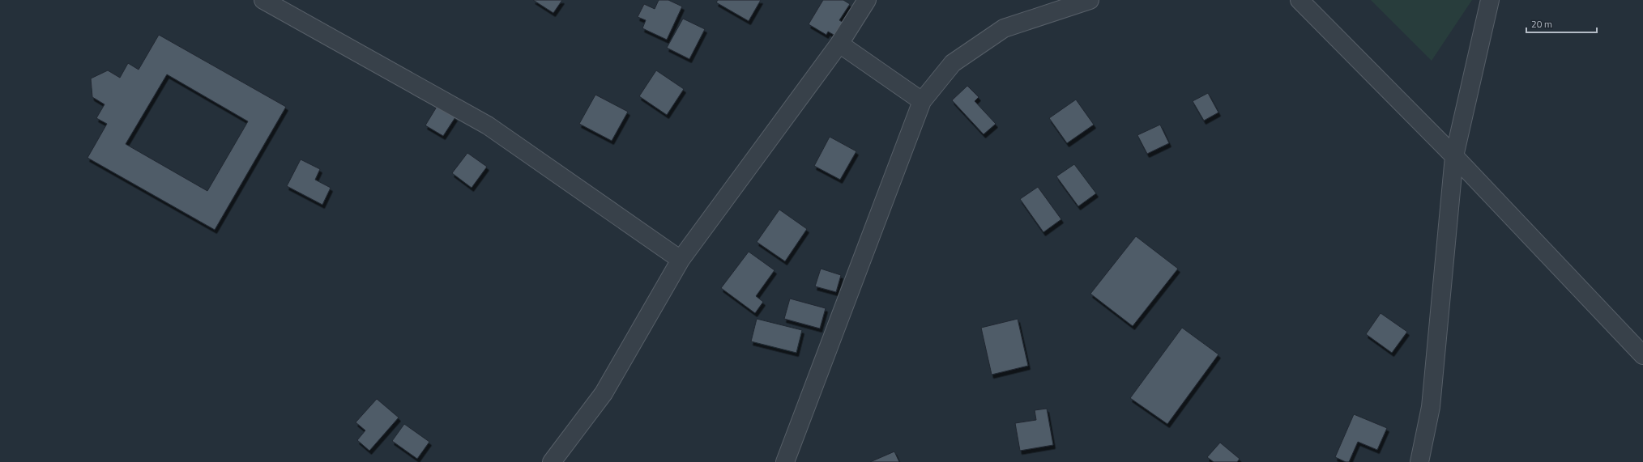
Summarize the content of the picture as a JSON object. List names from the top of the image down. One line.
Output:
{"scale_bar":"20 m"}
